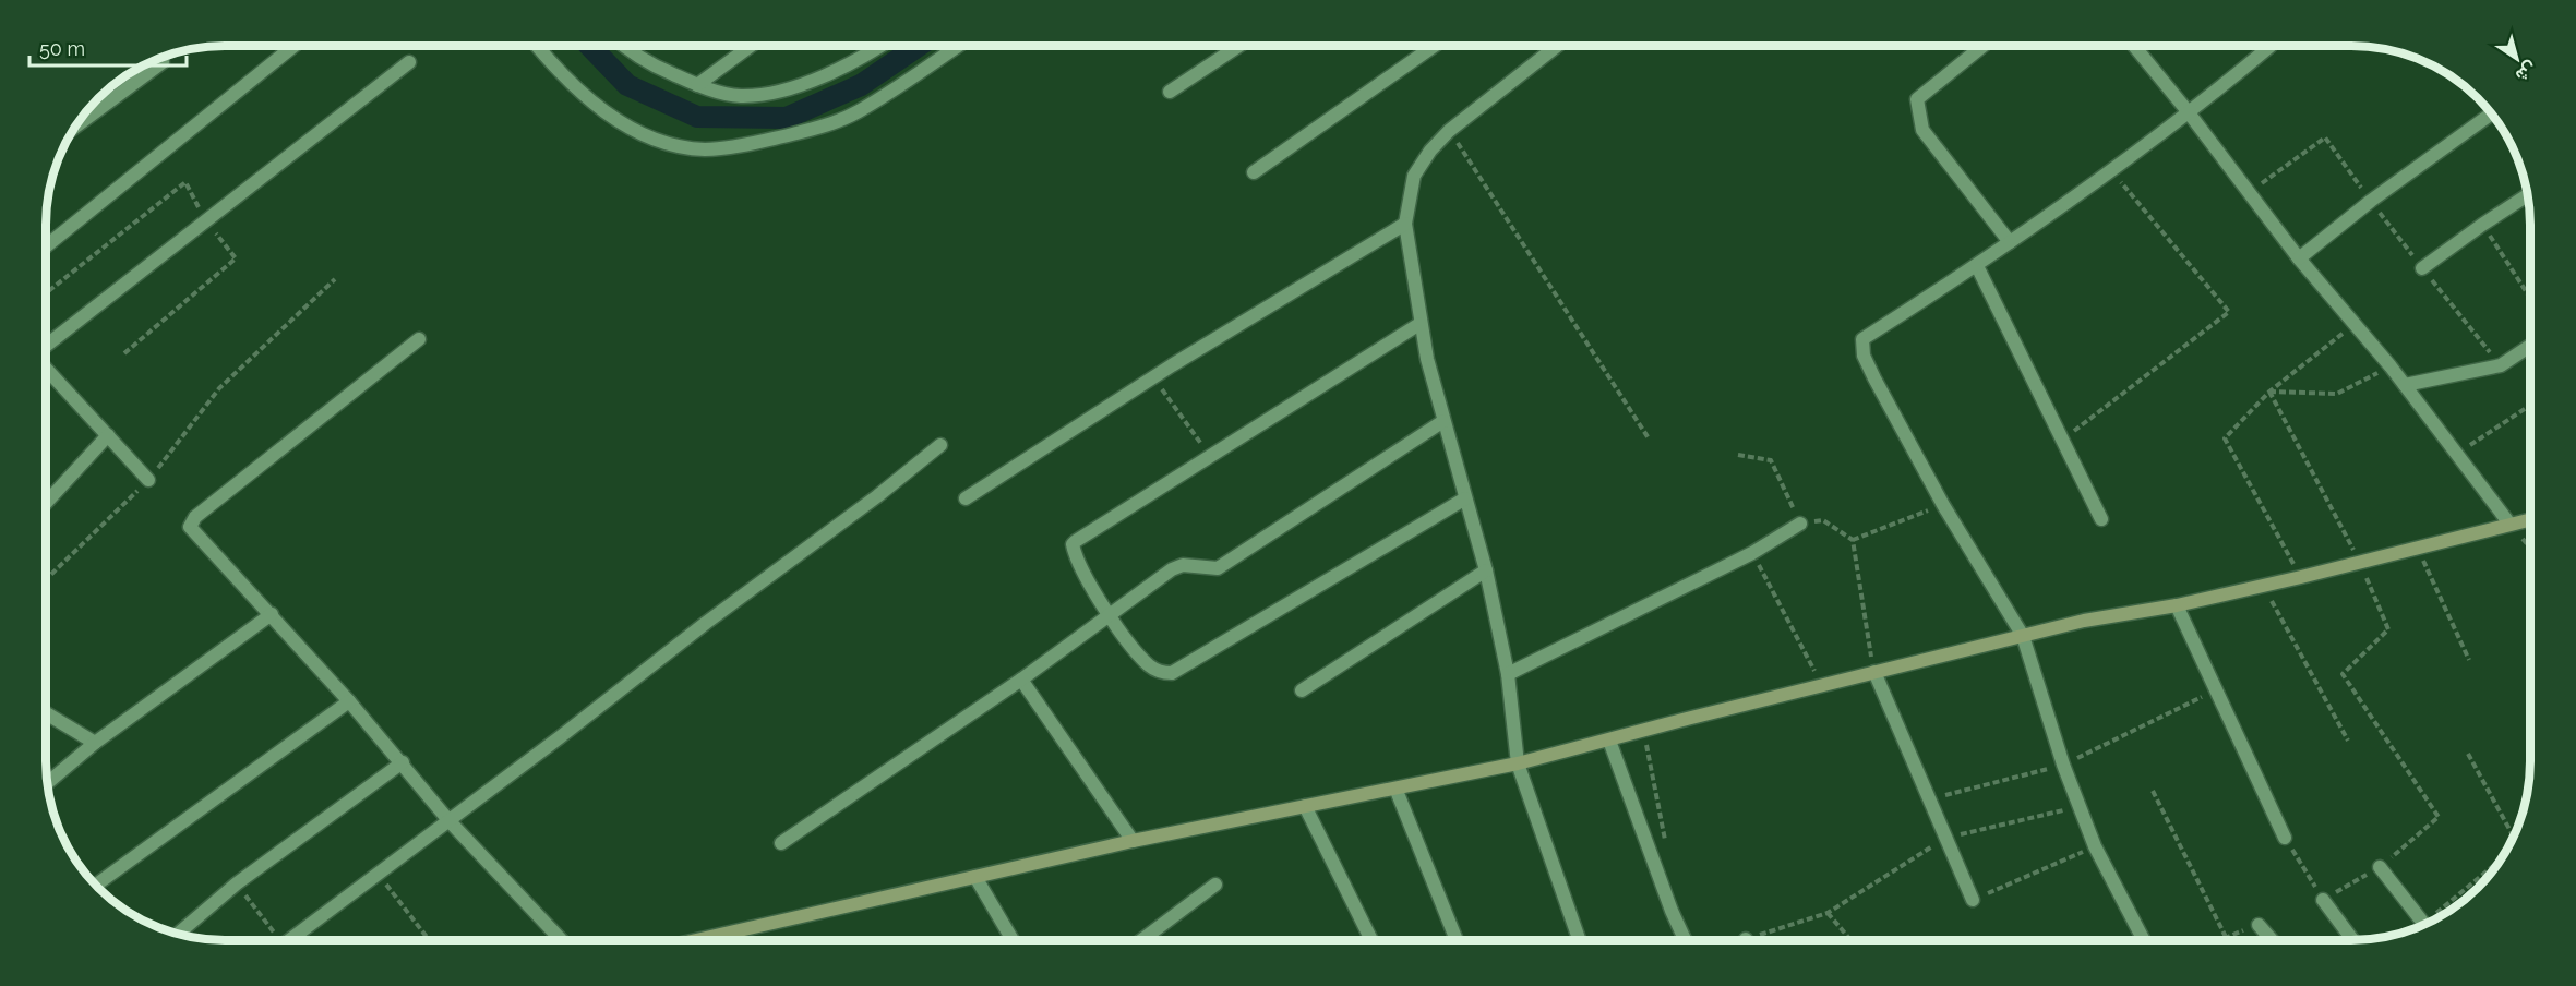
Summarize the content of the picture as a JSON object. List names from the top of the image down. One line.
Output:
{"scale_bar":"50 m","north":"bottom right"}
